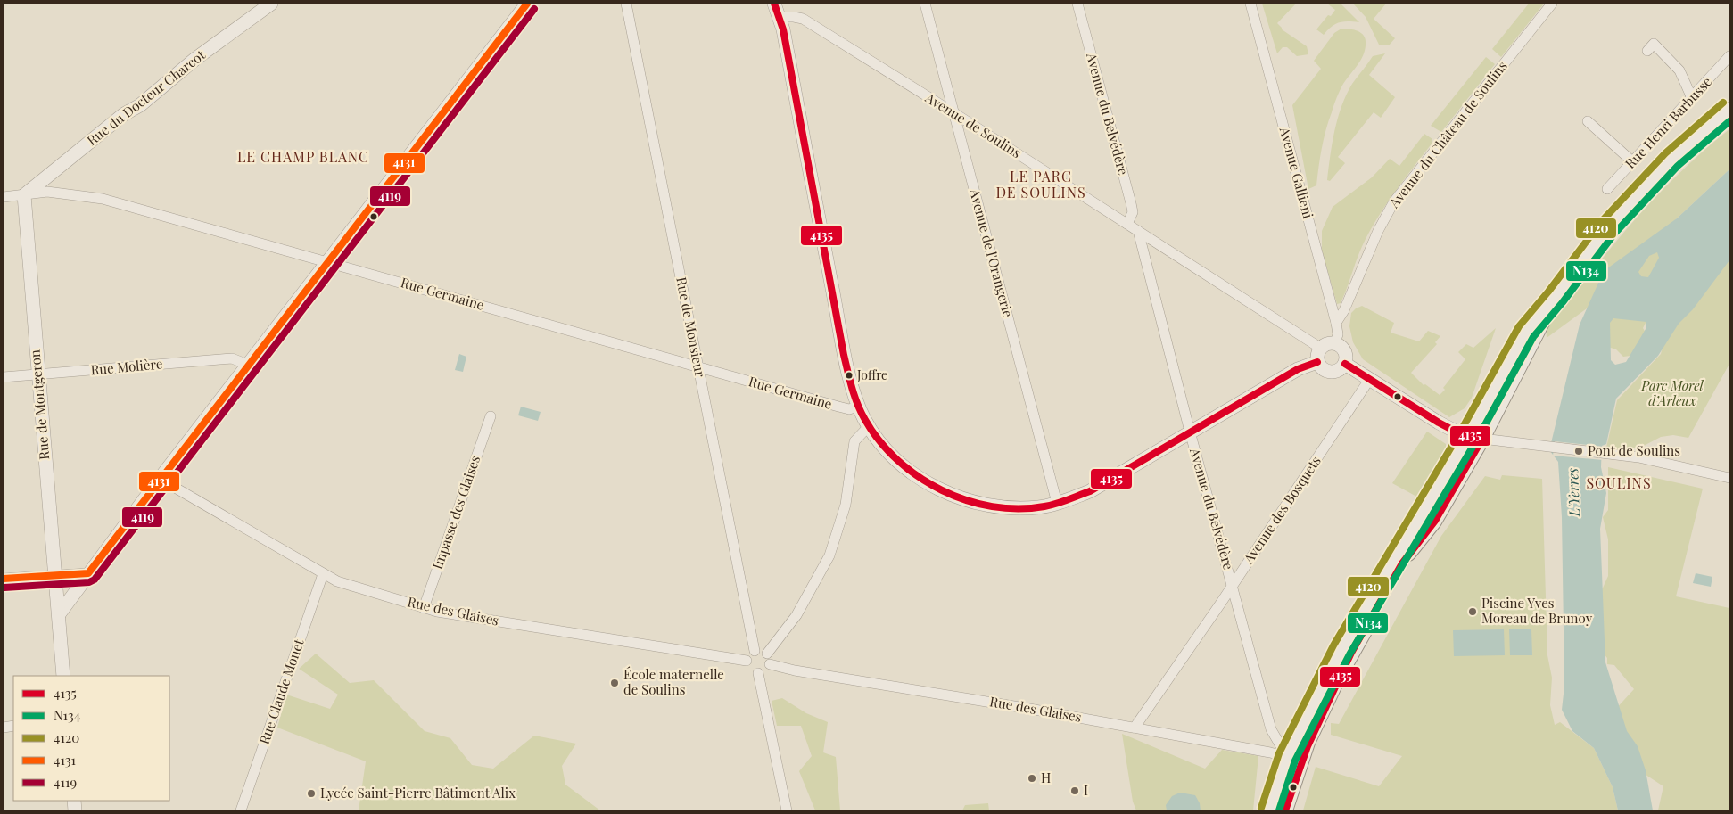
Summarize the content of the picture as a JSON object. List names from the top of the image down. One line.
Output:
{"streets":{"street":["Rue du Docteur Charcot","Avenue du Belvédère","Rue Henri Barbusse","Avenue de Soulins","Avenue du Château de Soulins","Avenue Gallieni","Avenue de l'Orangerie","Rue Germaine","Rue de Monsieur","Rue Molière","Rue de Montgeron","Avenue des Bosquets","Impasse des Glaises","Rue des Glaises","Rue Claude Monet"]},"crossings":[["Rue du Docteur Charcot","Rue Germaine"],["Rue du Docteur Charcot","Rue de Montgeron"],["Avenue du Belvédère","Avenue de Soulins"],["Avenue du Belvédère","Avenue des Bosquets"],["Avenue du Belvédère","Rue des Glaises"],["Avenue de Soulins","Avenue Gallieni"],["Avenue de Soulins","Avenue de l'Orangerie"],["Avenue du Château de Soulins","Avenue Gallieni"],["Rue Germaine","Rue de Monsieur"],["Rue Germaine","Rue de Montgeron"],["Rue de Monsieur","Rue des Glaises"],["Rue Molière","Rue de Montgeron"],["Avenue des Bosquets","Rue des Glaises"],["Impasse des Glaises","Rue des Glaises"],["Rue des Glaises","Rue Claude Monet"]],"districts":["LE CHAMP BLANC","LE PARC DE SOULINS","SOULINS"],"water":["L'Yerres"],"parks":["Parc Morel d’Arleux"],"places":["Joffre","Pont de Soulins","Piscine Yves Moreau de Brunoy","École maternelle de Soulins","H","I","Lycée Saint-Pierre Bâtiment Alix"],"lines":["transit line 4135","transit line 4131","transit line 4119","transit line 4120","transit line N134"],"legend":["4135","N134","4120","4131","4119"]}
